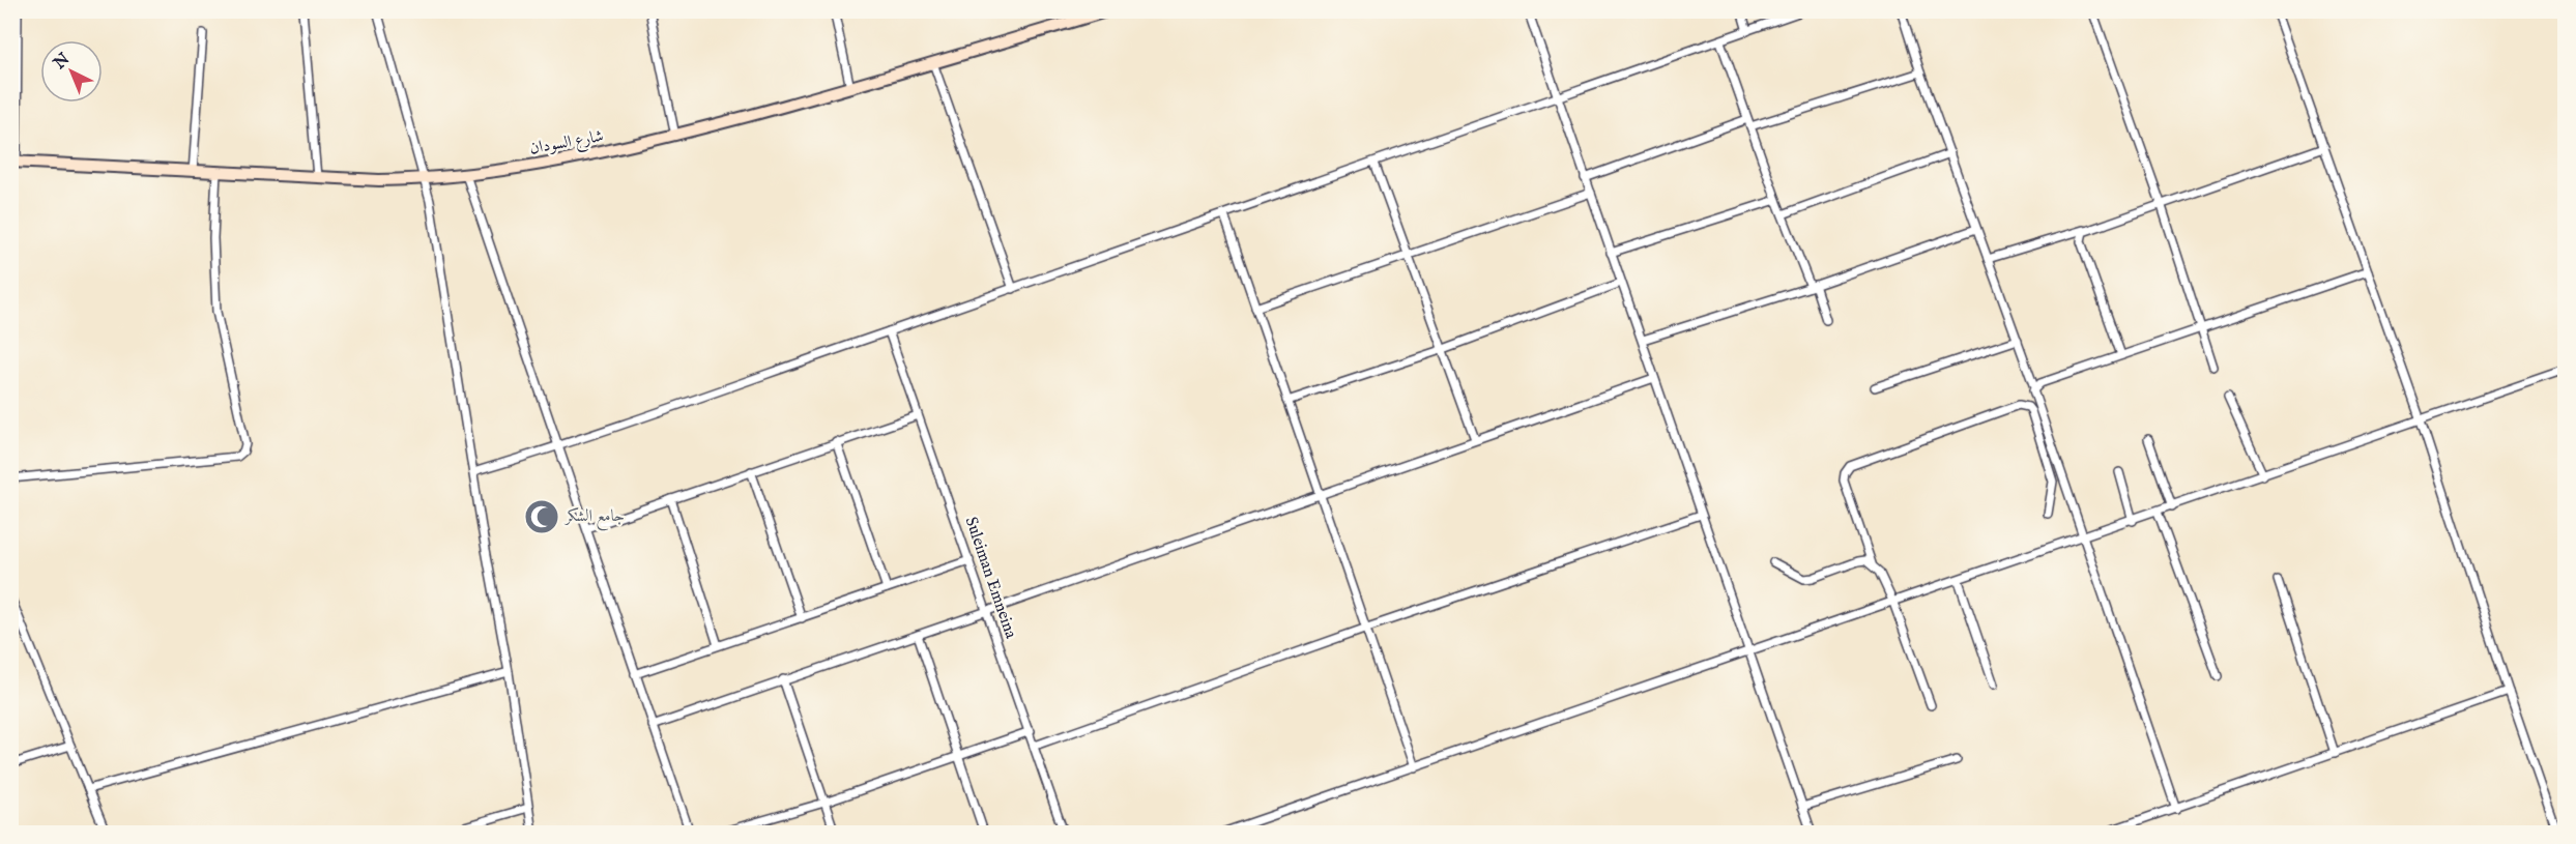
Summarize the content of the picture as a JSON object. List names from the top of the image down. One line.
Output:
{"streets":{"main road":["شارع السودان"],"street":["Suleiman Emneina"]},"places":{"mosque":["جامع الشكر"]},"north":"top left"}
